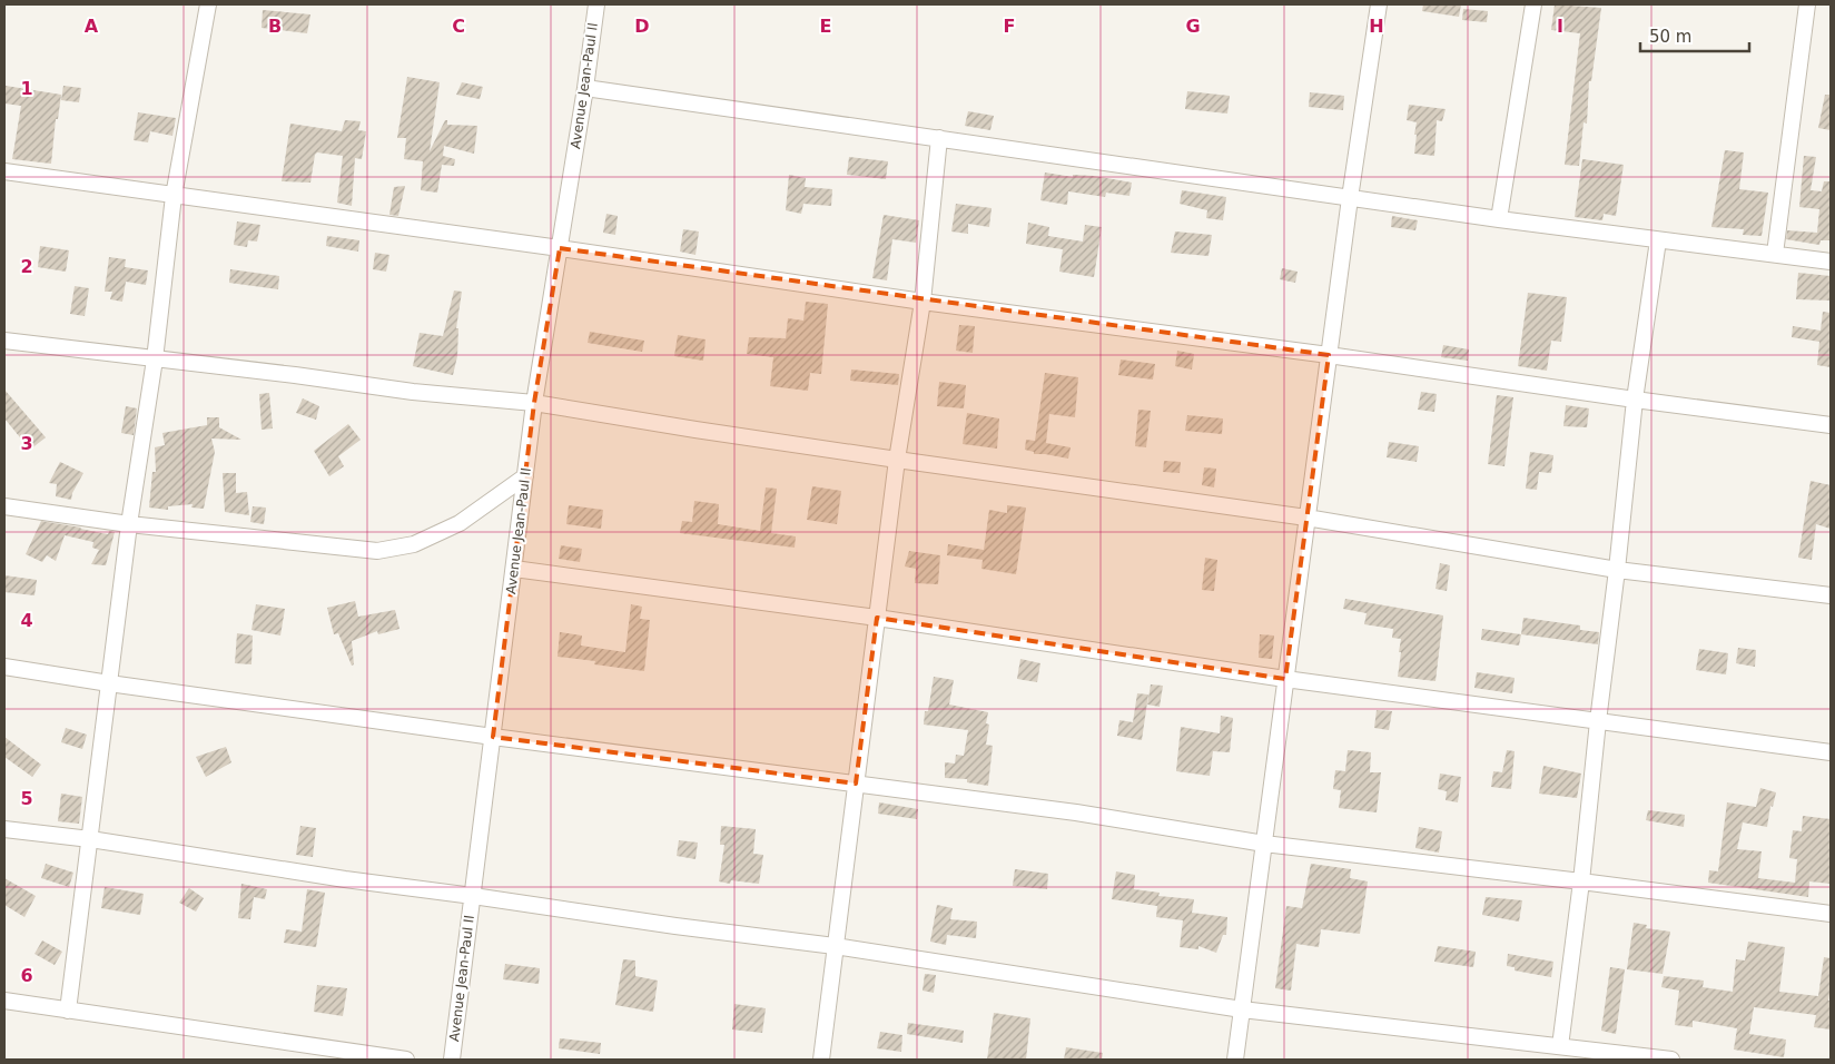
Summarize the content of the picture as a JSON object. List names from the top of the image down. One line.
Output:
{"streets":{"street":["Avenue Jean-Paul II"]},"scale_bar":"50 m","grid":{"columns":["A","B","C","D","E","F","G","H","I"],"rows":["1","2","3","4","5","6"]}}
